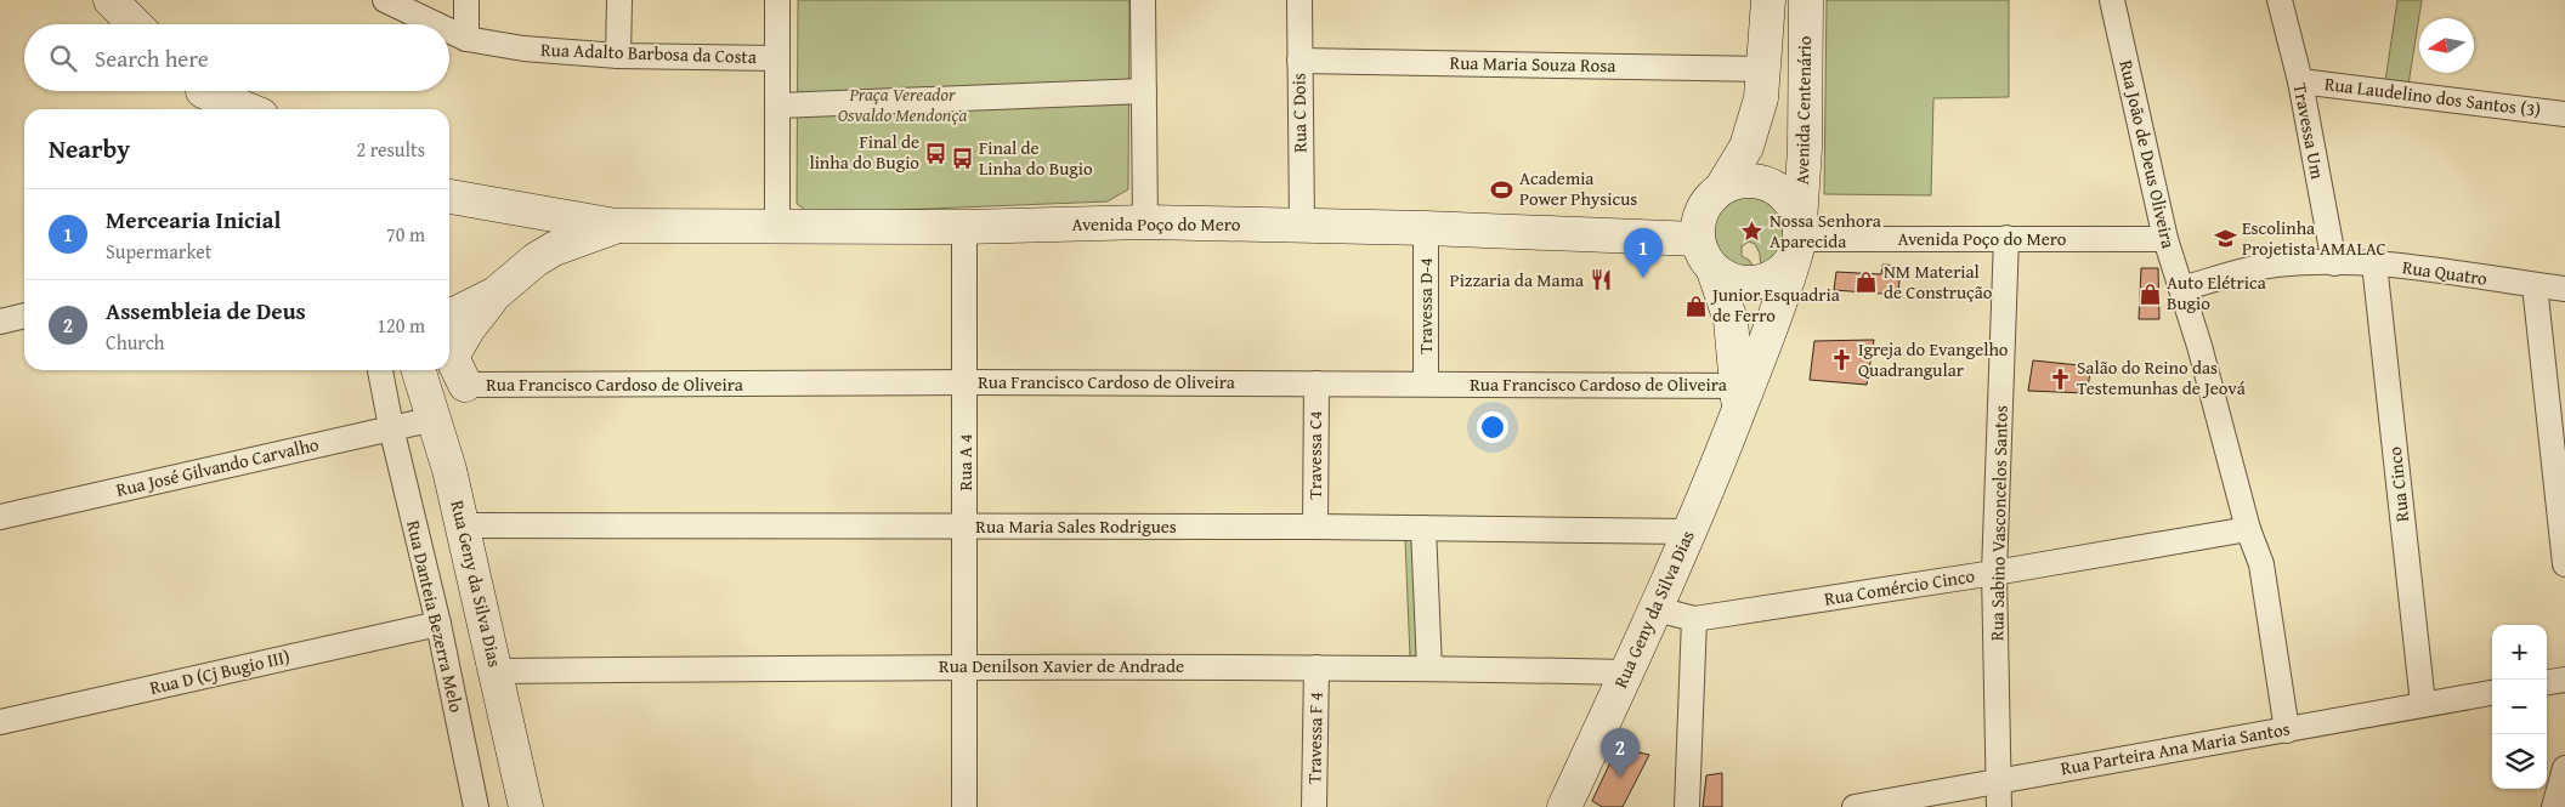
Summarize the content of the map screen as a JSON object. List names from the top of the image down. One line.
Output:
{"streets":{"main road":["Avenida Centenário","Avenida Poço do Mero","Rua Geny da Silva Dias"],"street":["Rua Adalto Barbosa da Costa","Rua Maria Souza Rosa","Rua Laudelino dos Santos (3)","Rua C Dois","Travessa Um","Rua João de Deus Oliveira","Rua Quatro","Travessa D-4","Rua Francisco Cardoso de Oliveira","Travessa C4","Rua A 4","Rua José Gilvando Carvalho","Rua Cinco","Rua Sabino Vasconcelos Santos","Rua Maria Sales Rodrigues","Rua Comércio Cinco","Rua Danteia Bezerra Melo","Rua Denilson Xavier de Andrade","Rua D (Cj Bugio III)","Travessa F 4","Rua Parteira Ana Maria Santos"]},"crossings":[["Rua Maria Souza Rosa","Avenida Centenário"],["Rua Maria Souza Rosa","Rua C Dois"],["Rua Laudelino dos Santos (3)","Travessa Um"],["Avenida Centenário","Avenida Poço do Mero"],["Avenida Centenário","Rua Geny da Silva Dias"],["Rua C Dois","Avenida Poço do Mero"],["Travessa Um","Rua Quatro"],["Rua João de Deus Oliveira","Avenida Poço do Mero"],["Rua João de Deus Oliveira","Rua Quatro"],["Rua João de Deus Oliveira","Rua Comércio Cinco"],["Rua João de Deus Oliveira","Rua Parteira Ana Maria Santos"],["Avenida Poço do Mero","Travessa D-4"],["Avenida Poço do Mero","Rua A 4"],["Avenida Poço do Mero","Rua Sabino Vasconcelos Santos"],["Avenida Poço do Mero","Rua Geny da Silva Dias"],["Rua Quatro","Rua Cinco"],["Travessa D-4","Rua Francisco Cardoso de Oliveira"],["Rua Francisco Cardoso de Oliveira","Travessa C4"],["Rua Francisco Cardoso de Oliveira","Rua A 4"],["Rua Francisco Cardoso de Oliveira","Rua Geny da Silva Dias"],["Travessa C4","Rua Maria Sales Rodrigues"],["Rua A 4","Rua Maria Sales Rodrigues"],["Rua A 4","Rua Denilson Xavier de Andrade"],["Rua José Gilvando Carvalho","Rua Geny da Silva Dias"],["Rua José Gilvando Carvalho","Rua Danteia Bezerra Melo"],["Rua Cinco","Rua Parteira Ana Maria Santos"],["Rua Sabino Vasconcelos Santos","Rua Comércio Cinco"],["Rua Sabino Vasconcelos Santos","Rua Parteira Ana Maria Santos"],["Rua Maria Sales Rodrigues","Rua Geny da Silva Dias"],["Rua Geny da Silva Dias","Rua Denilson Xavier de Andrade"],["Rua Danteia Bezerra Melo","Rua D (Cj Bugio III)"],["Rua Denilson Xavier de Andrade","Travessa F 4"]],"parks":["Praça Vereador Osvaldo Mendonça"],"places":{"bus stop":["Final de linha do Bugio","Final de Linha do Bugio"],"sports":["Academia Power Physicus"],"place":["Nossa Senhora Aparecida"],"school or university":["Escolinha Projetista AMALAC"],"restaurant":["Pizzaria da Mama"],"shop":["NM Material de Construção","Auto Elétrica Bugio","Junior Esquadria de Ferro"],"church":["Igreja do Evangelho Quadrangular","Salão do Reino das Testemunhas de Jeová"]},"north":"left","page":{"search":"Search here","heading":["Nearby","2 results"],"list":[{"mark":"1","name":"Mercearia Inicial","note":"Supermarket","value":"70 m"},{"mark":"2","name":"Assembleia de Deus","note":"Church","value":"120 m"}],"pins":["1","2"],"map_buttons":["+","−"]}}
